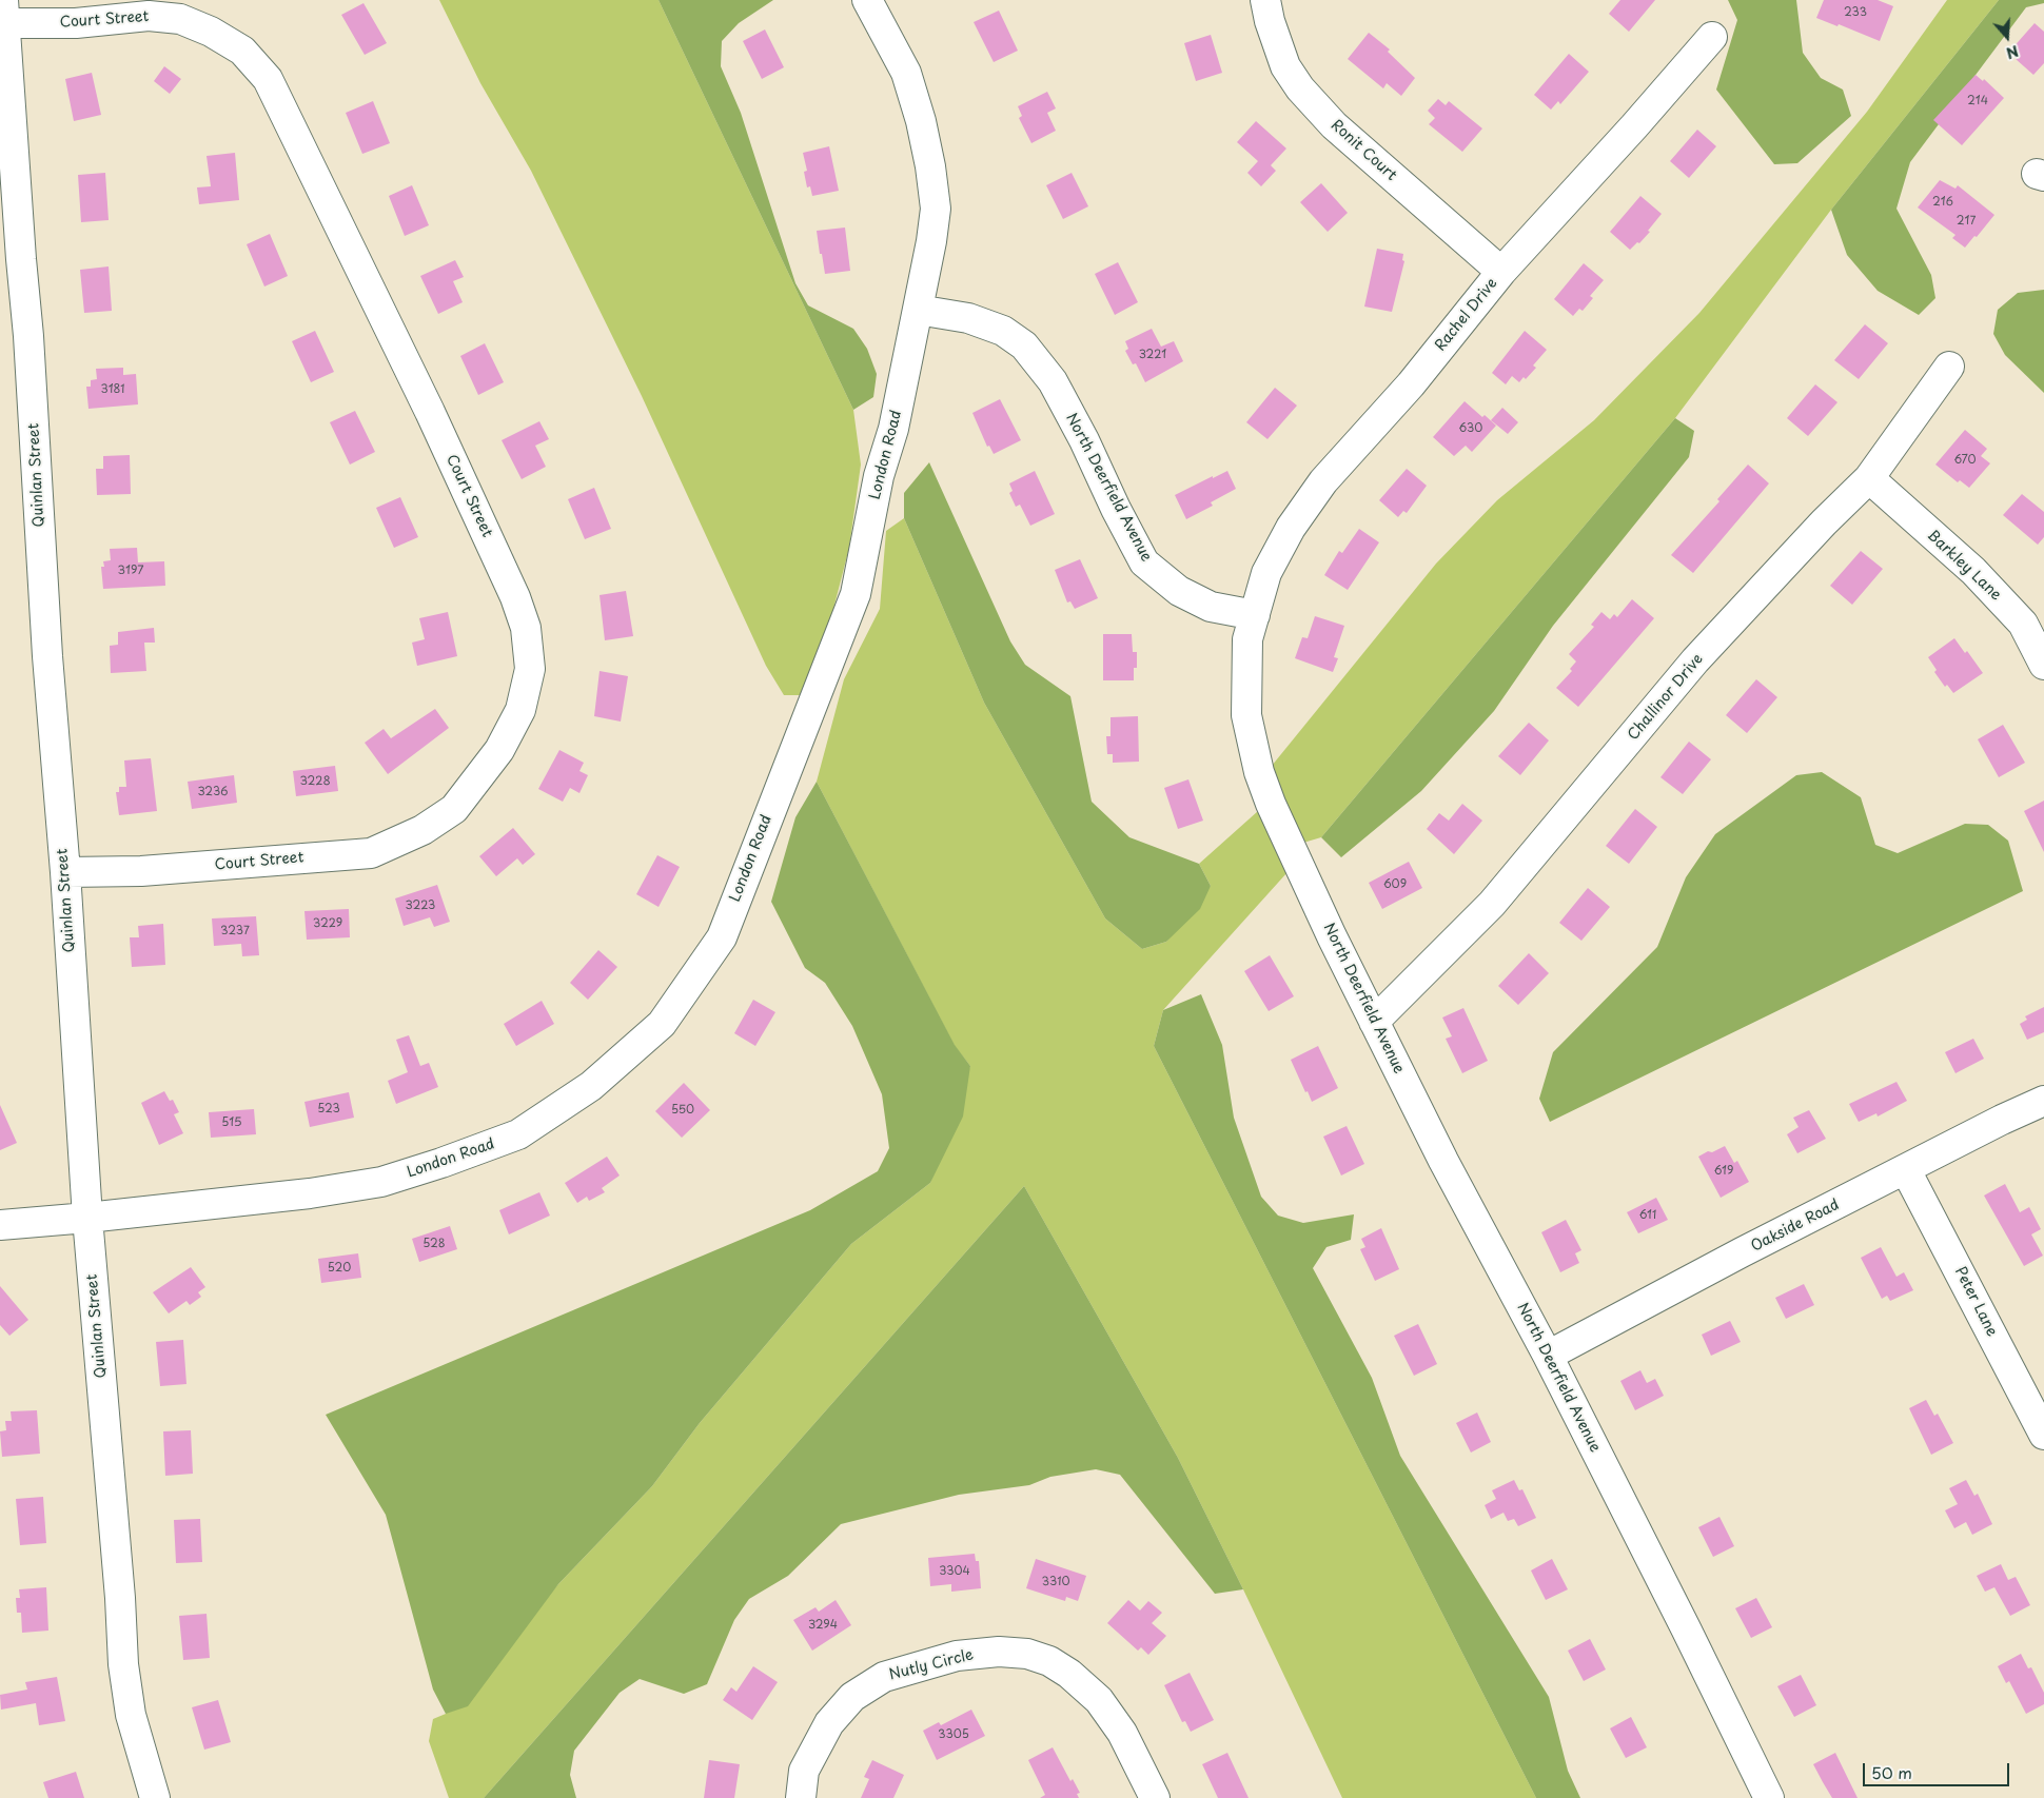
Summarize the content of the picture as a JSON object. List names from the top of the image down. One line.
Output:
{"streets":{"street":["Court Street","Ronit Court","Rachel Drive","London Road","Quinlan Street","North Deerfield Avenue","Barkley Lane","Challinor Drive","Oakside Road","Peter Lane","Nutly Circle"]},"crossings":[["Court Street","Quinlan Street"],["Ronit Court","Rachel Drive"],["Rachel Drive","North Deerfield Avenue"],["London Road","Quinlan Street"],["London Road","North Deerfield Avenue"],["North Deerfield Avenue","Challinor Drive"],["North Deerfield Avenue","Oakside Road"],["Barkley Lane","Challinor Drive"],["Oakside Road","Peter Lane"]],"house_numbers":["233","214","216","217","3221","3181","630","670","3197","3228","3236","609","3223","3229","3237","523","550","515","619","611","528","520","3304","3310","3294","3305"],"scale_bar":"50 m","north":"bottom"}
